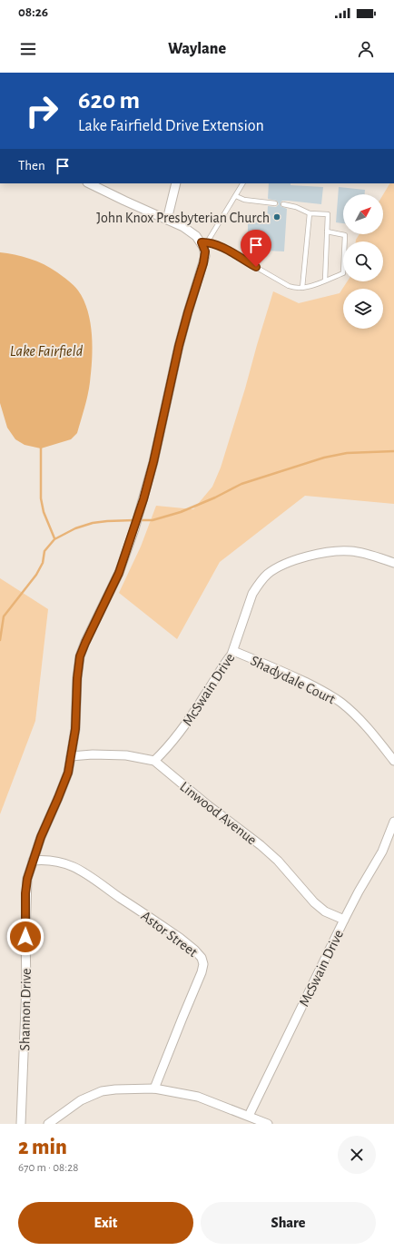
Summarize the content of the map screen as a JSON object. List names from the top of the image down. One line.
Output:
{"streets":{"street":["Shadydale Court","McSwain Drive","Linwood Avenue","Astor Street","Shannon Drive"]},"crossings":[["Shadydale Court","McSwain Drive"],["McSwain Drive","Linwood Avenue"],["Linwood Avenue","Shannon Drive"],["Astor Street","Shannon Drive"]],"water":["Lake Fairfield"],"places":["John Knox Presbyterian Church"],"north":"top right","page":{"status":"08:26","header":"Waylane","turn":["620 m","Lake Fairfield Drive Extension"],"then":"Then","heading":["2 min","670 m · 08:28"],"buttons":["Exit","Share"]}}
